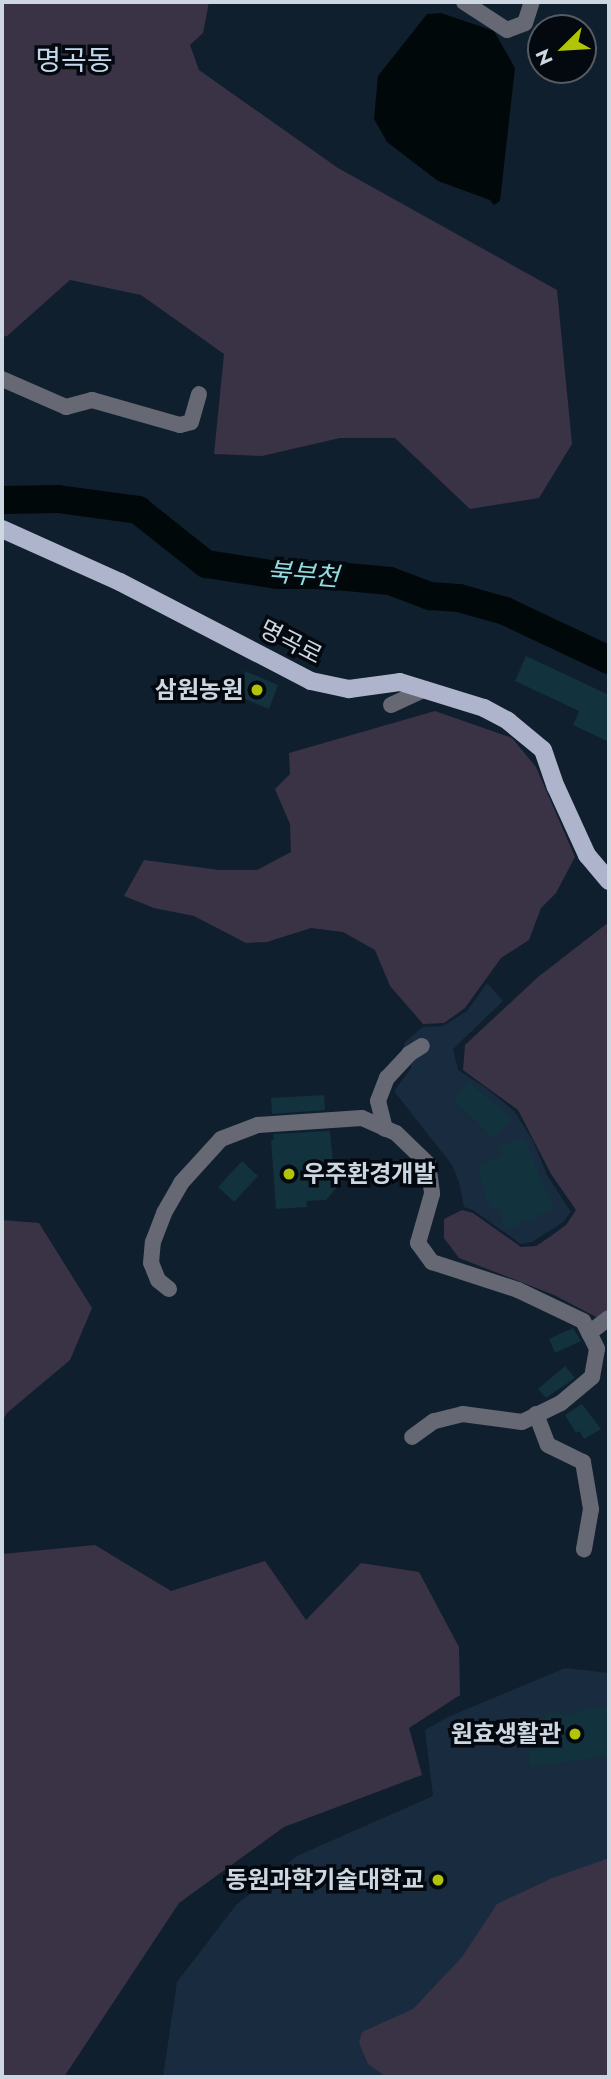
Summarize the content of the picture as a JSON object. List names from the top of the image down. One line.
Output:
{"streets":{"main road":["명곡로"]},"districts":["명곡동"],"water":["북부천"],"places":["삼원농원","우주환경개발","원효생활관","동원과학기술대학교"],"north":"bottom left"}
